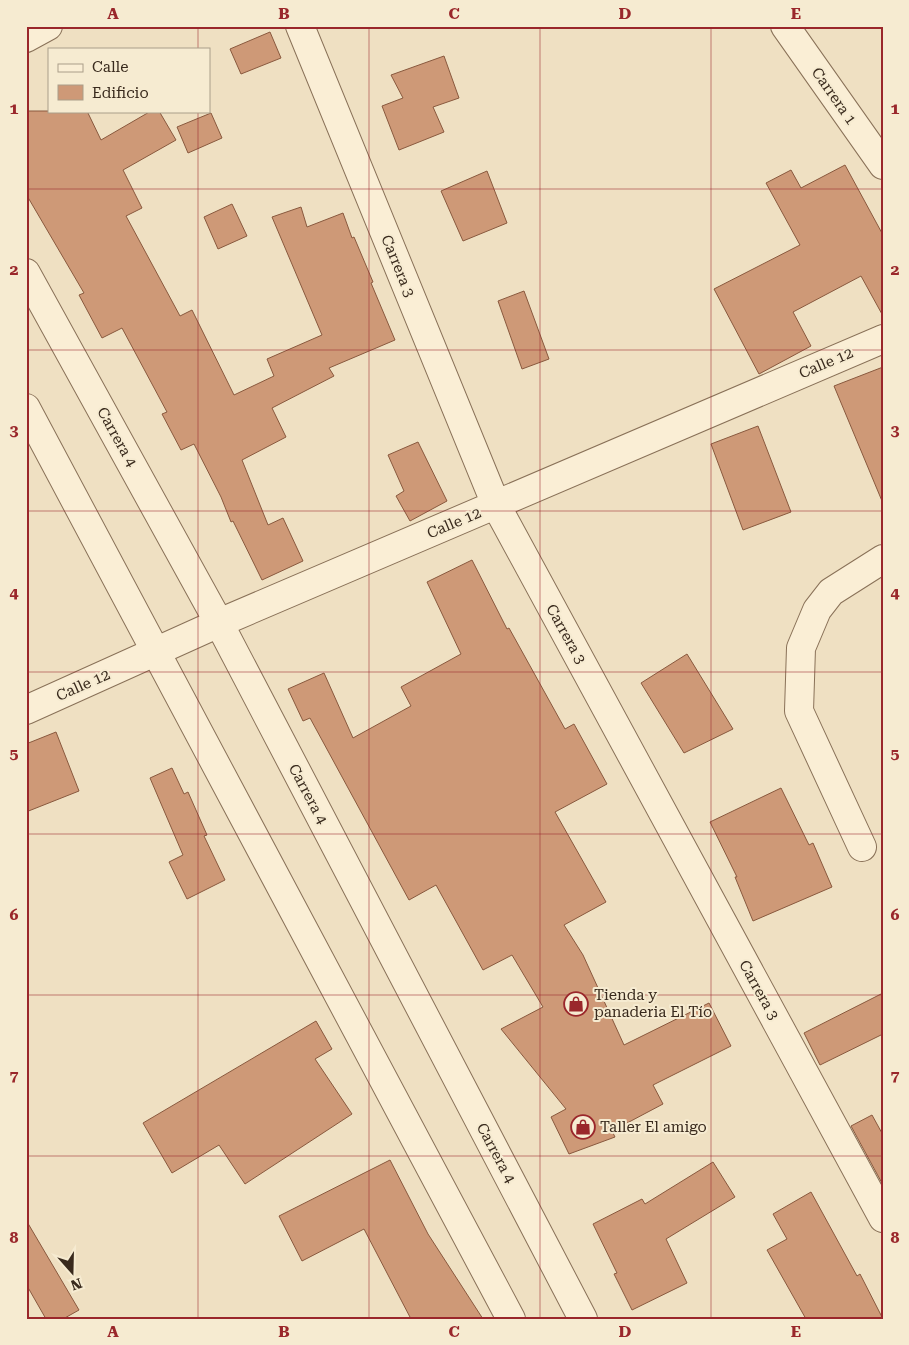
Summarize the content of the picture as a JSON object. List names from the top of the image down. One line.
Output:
{"streets":{"street":["Carrera 1","Carrera 3","Calle 12","Carrera 4"]},"crossings":[["Carrera 3","Calle 12"],["Calle 12","Carrera 4"]],"places":{"shop":["Tienda y panaderia El Tío","Taller El amigo"]},"legend":["Calle","Edificio"],"north":"bottom","grid":{"columns":["A","B","C","D","E"],"rows":["1","2","3","4","5","6","7","8"]}}
